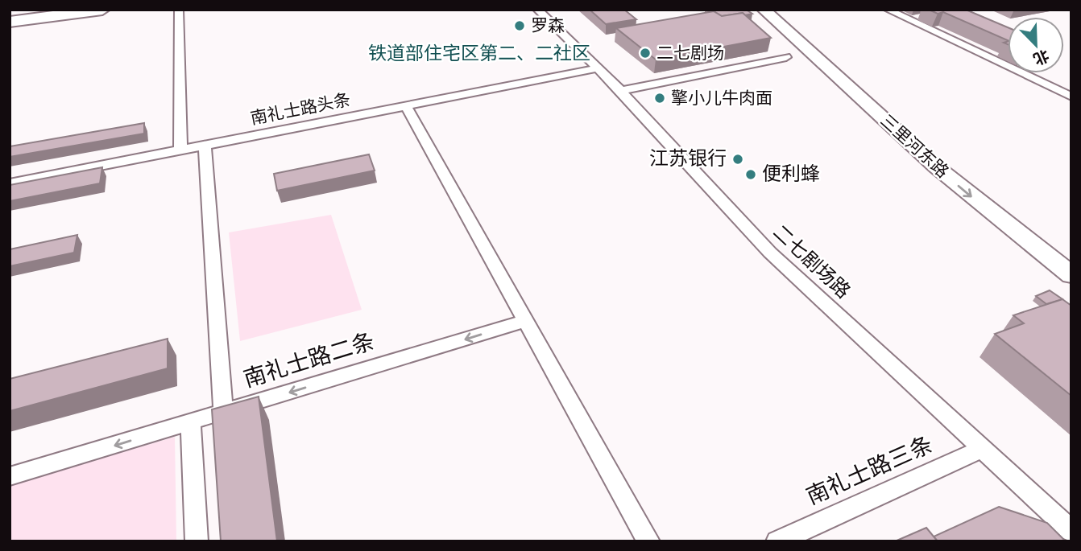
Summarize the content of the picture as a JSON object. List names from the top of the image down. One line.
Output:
{"streets":{"main road":["三里河东路"],"street":["南礼士路头条","二七剧场路","南礼士路二条","南礼士路三条"]},"crossings":[["南礼士路头条","二七剧场路"],["二七剧场路","南礼士路三条"]],"one_way":["南礼士路二条"],"districts":["铁道部住宅区第二、二社区"],"places":["罗森","二七剧场","擎小儿牛肉面","江苏银行","便利蜂"],"north":"bottom right"}
